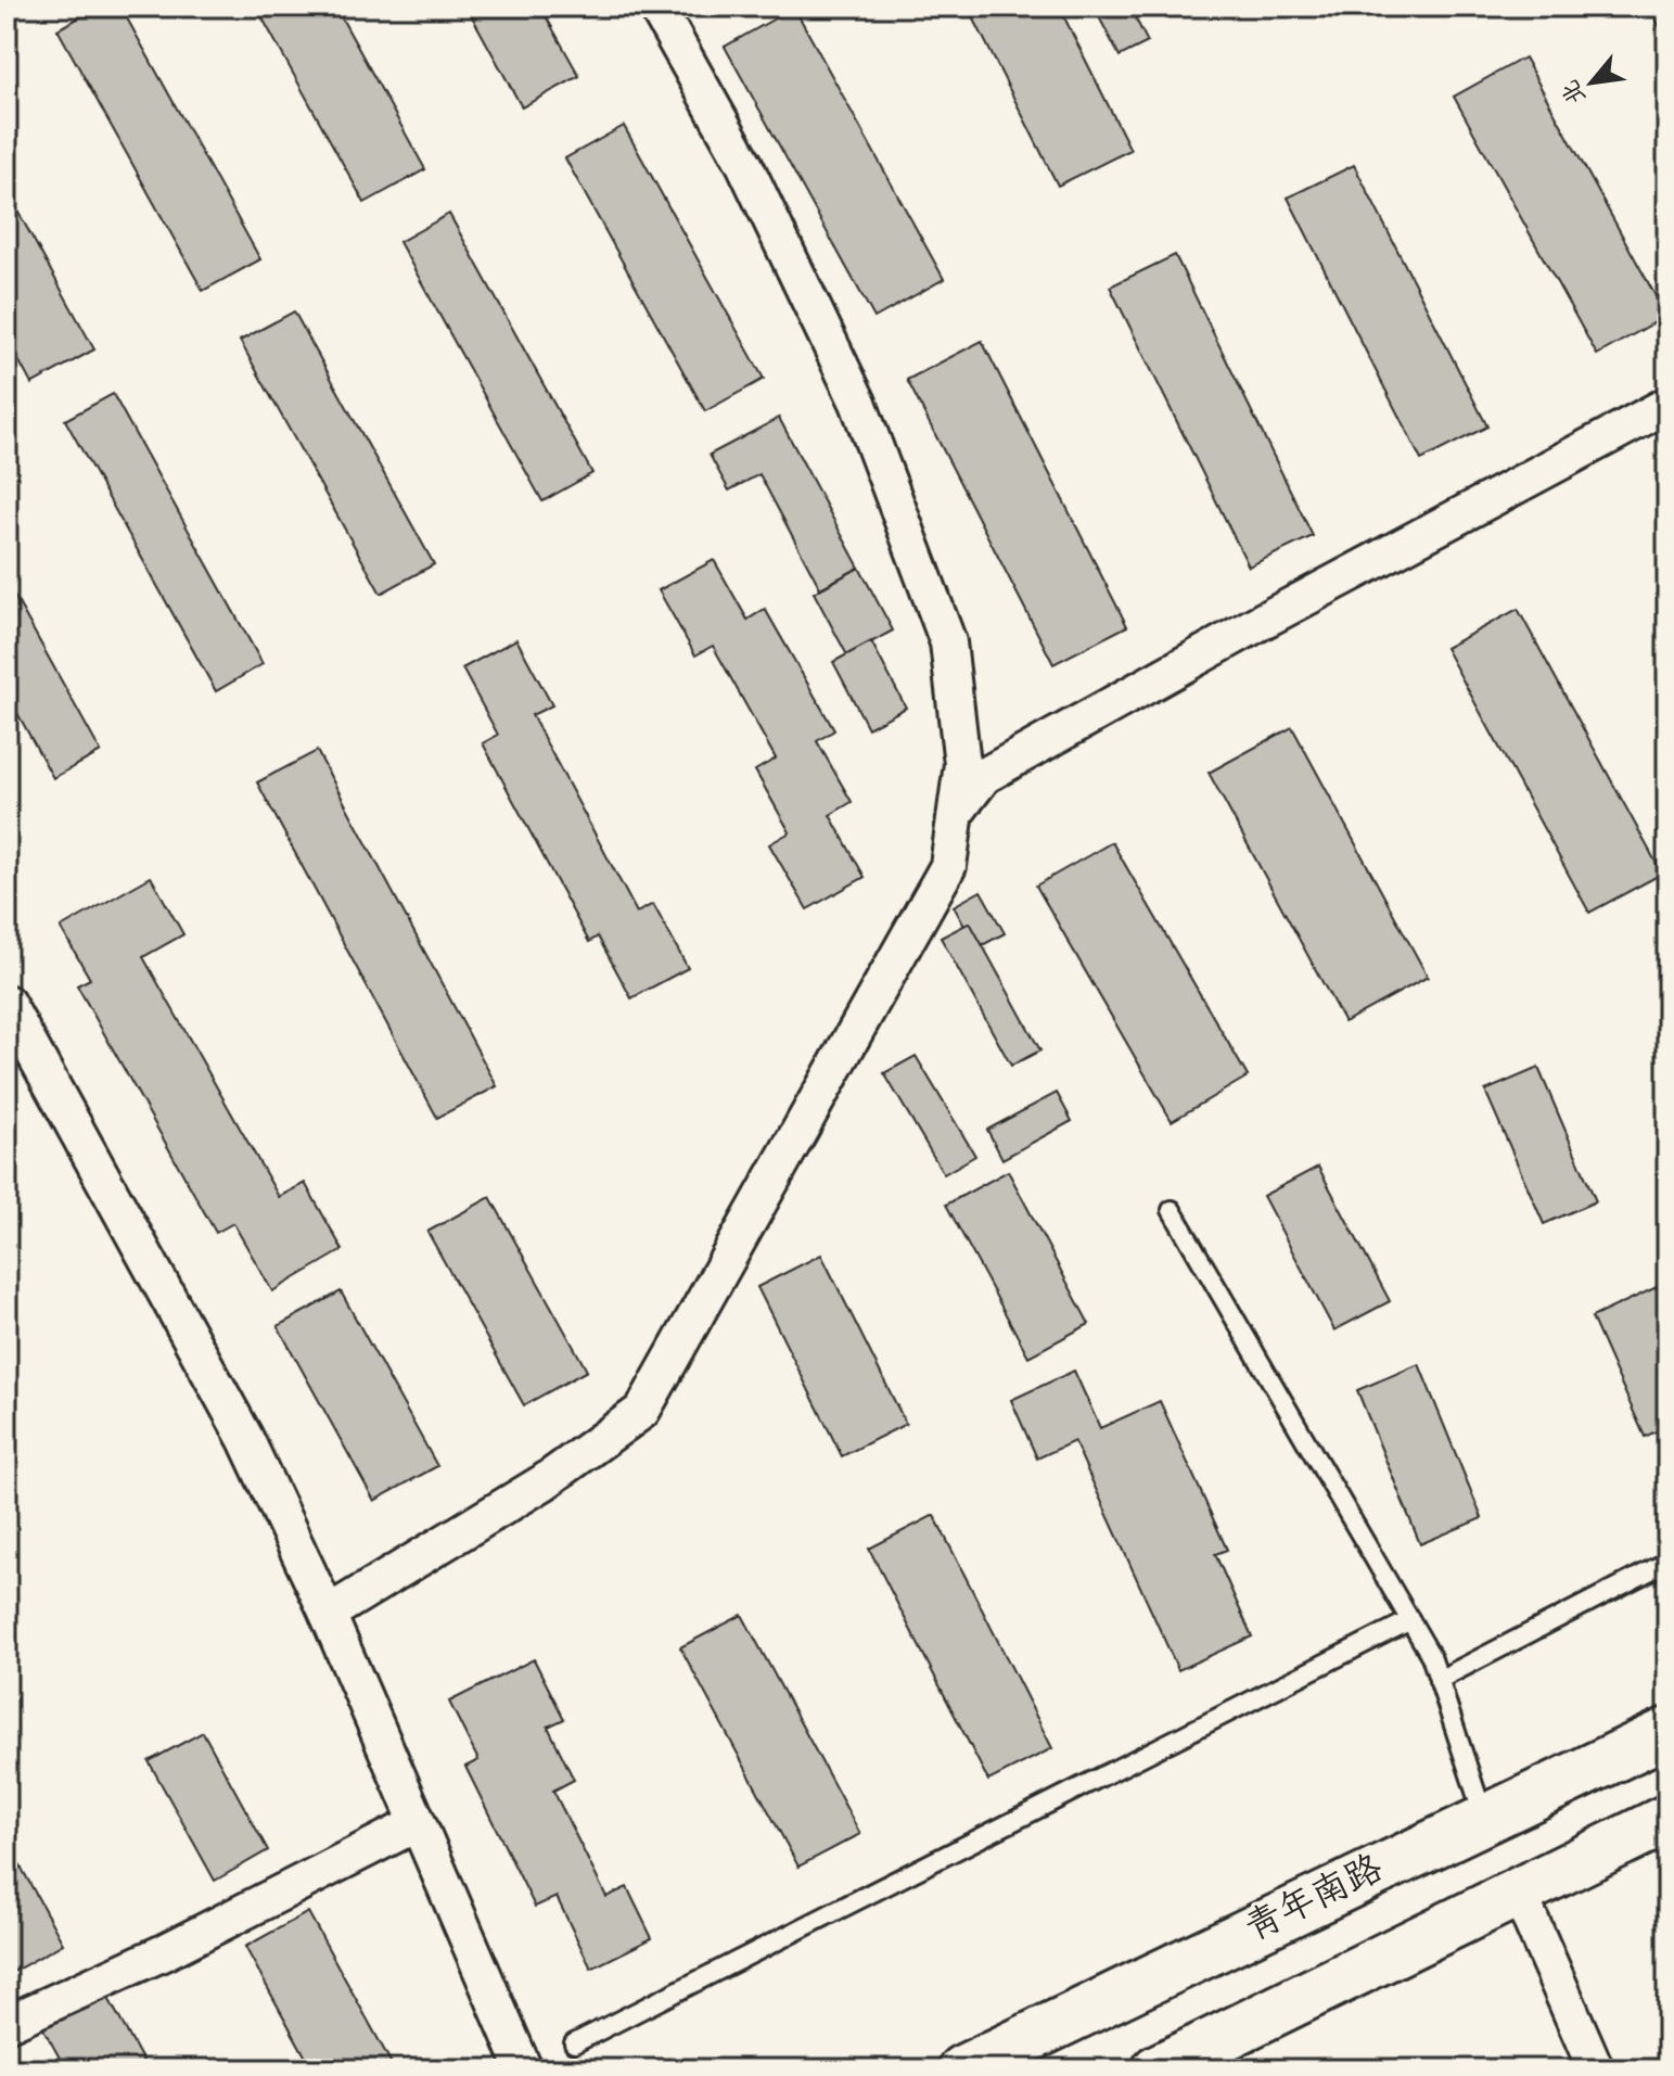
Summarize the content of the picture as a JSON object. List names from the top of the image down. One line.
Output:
{"streets":{"main road":["青年南路"]},"north":"bottom left"}
